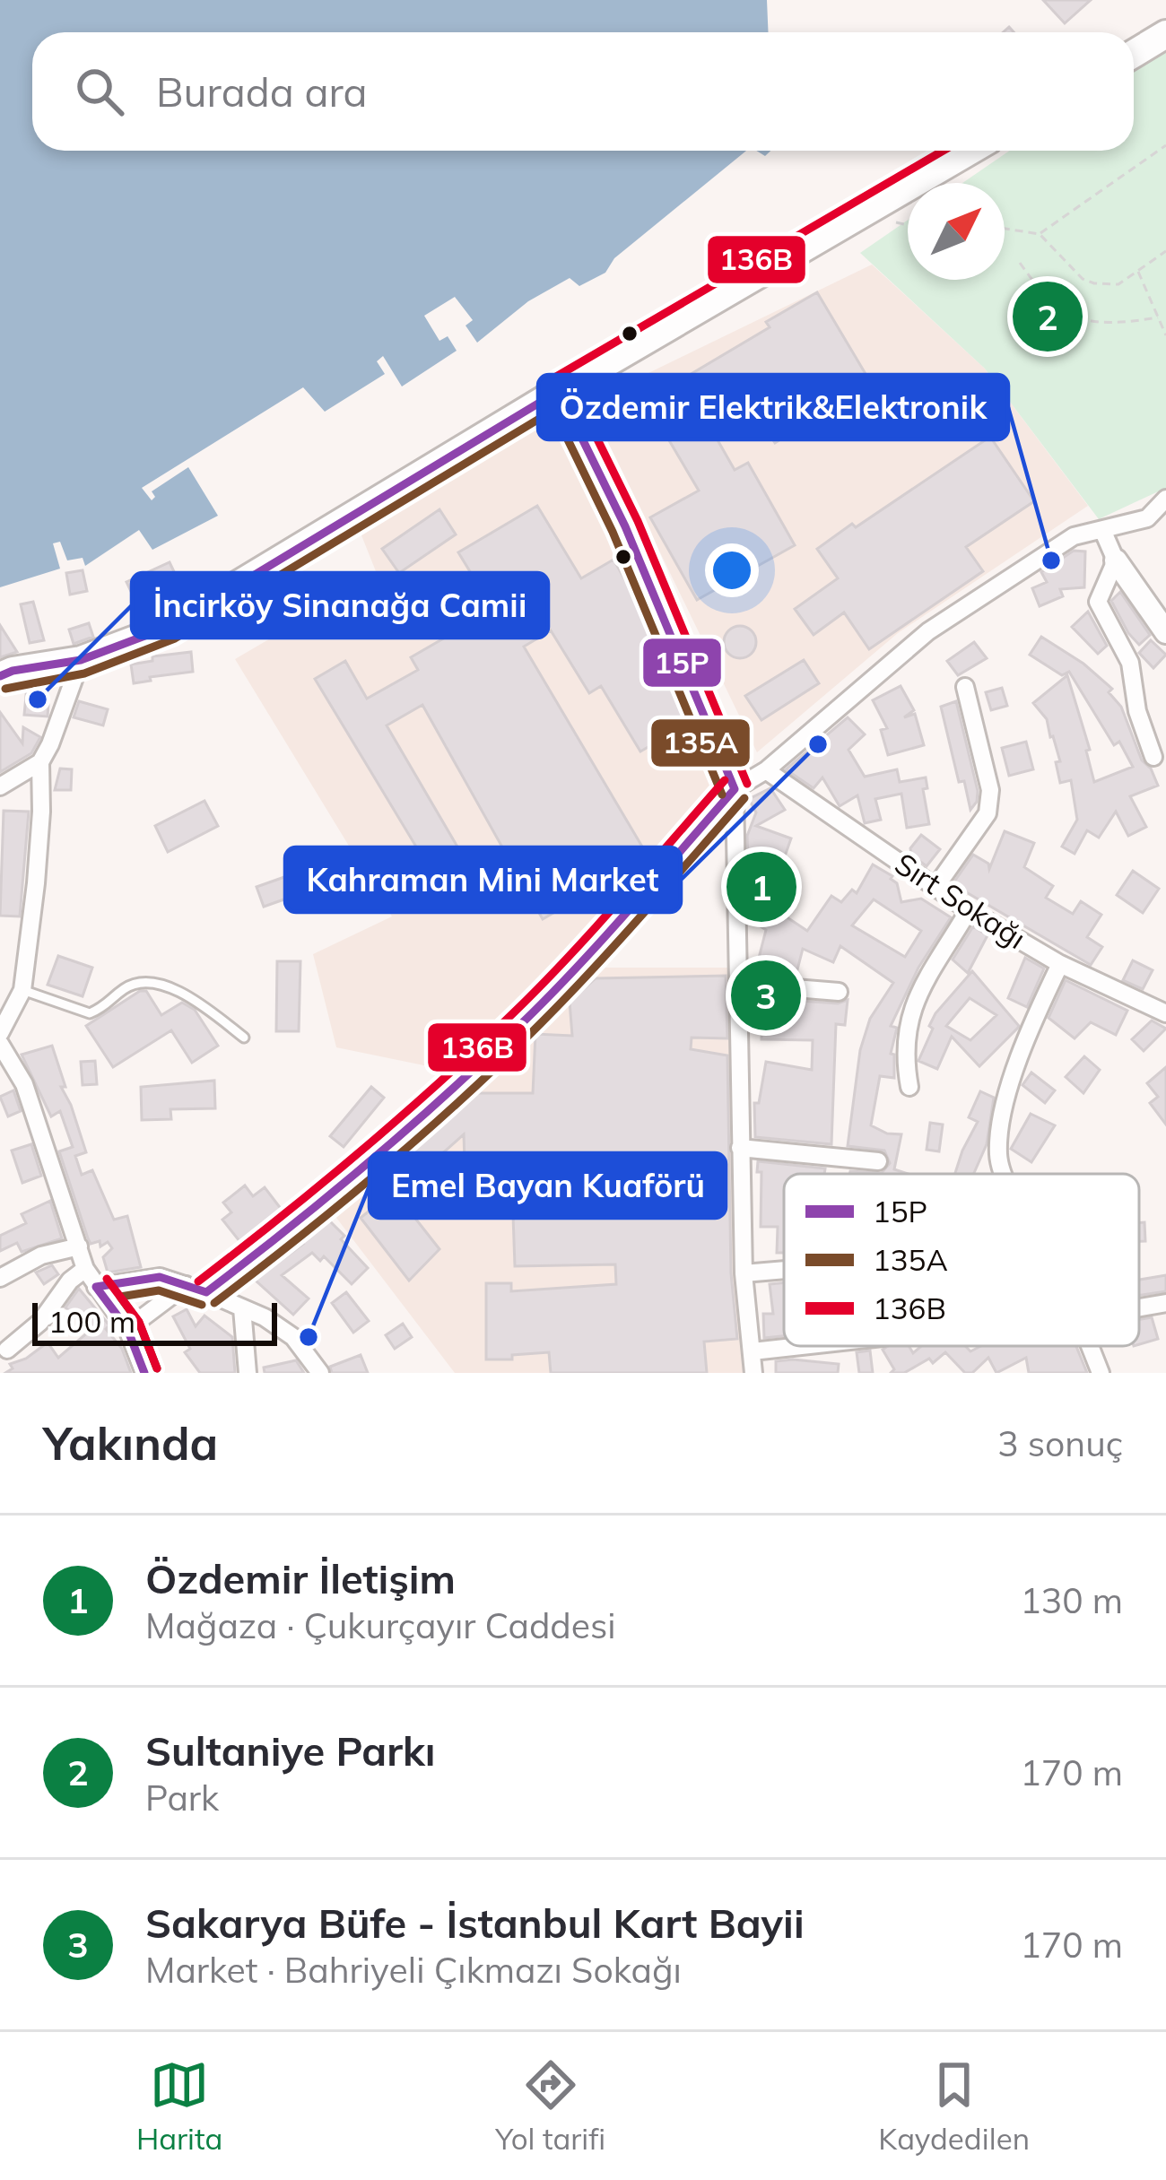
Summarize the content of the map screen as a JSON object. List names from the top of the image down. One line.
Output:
{"streets":{"street":["Sırt Sokağı"]},"places":["Özdemir Elektrik&Elektronik","İncirköy Sinanağa Camii","Kahraman Mini Market","Emel Bayan Kuaförü"],"lines":["transit line 136B","transit line 15P","transit line 135A"],"legend":["15P","135A","136B"],"scale_bar":"100 m","north":"top right","page":{"search":"Burada ara","pins":["2","1","3"],"scale":"100 m","heading":["Yakında","3 sonuç"],"list":[{"mark":"1","name":"Özdemir İletişim","note":"Mağaza · Çukurçayır Caddesi","value":"130 m"},{"mark":"2","name":"Sultaniye Parkı","note":"Park","value":"170 m"},{"mark":"3","name":"Sakarya Büfe - İstanbul Kart Bayii","note":"Market · Bahriyeli Çıkmazı Sokağı","value":"170 m"}],"nav":["Harita","Yol tarifi","Kaydedilen"]}}
